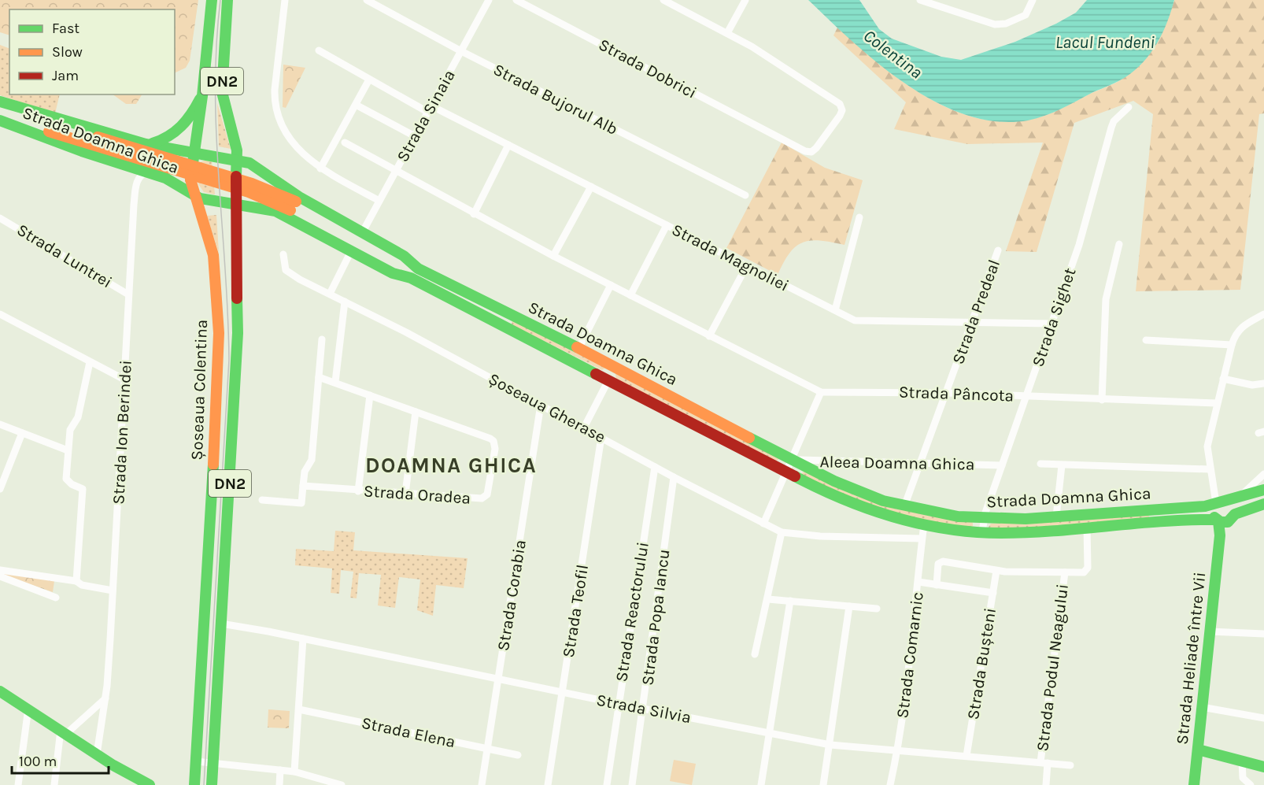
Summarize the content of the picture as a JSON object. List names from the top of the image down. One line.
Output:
{"streets":{"main road":["DN2","Strada Doamna Ghica","Șoseaua Colentina","Strada Heliade între Vii"],"street":["Strada Dobrici","Strada Bujorul Alb","Strada Sinaia","Strada Luntrei","Strada Magnoliei","Strada Predeal","Strada Sighet","Strada Pâncota","Șoseaua Gherase","Strada Ion Berindei","Aleea Doamna Ghica","Strada Oradea","Strada Corabia","Strada Teofil","Strada Reactorului","Strada Popa Iancu","Strada Comarnic","Strada Bușteni","Strada Podul Neagului","Strada Silvia","Strada Elena"]},"crossings":[["Strada Bujorul Alb","Strada Sinaia"],["Strada Sinaia","Strada Doamna Ghica"],["Strada Sinaia","Strada Magnoliei"],["Strada Sinaia","Strada Pâncota"],["Strada Doamna Ghica","Strada Predeal"],["Strada Doamna Ghica","Strada Sighet"],["Strada Doamna Ghica","Șoseaua Colentina"],["Strada Doamna Ghica","Strada Ion Berindei"],["Strada Doamna Ghica","Aleea Doamna Ghica"],["Strada Doamna Ghica","Strada Comarnic"],["Strada Doamna Ghica","Strada Heliade între Vii"],["Strada Luntrei","Strada Ion Berindei"],["Strada Magnoliei","Strada Predeal"],["Strada Magnoliei","Strada Sighet"],["Strada Predeal","Strada Pâncota"],["Strada Predeal","Aleea Doamna Ghica"],["Strada Sighet","Strada Pâncota"],["Strada Sighet","Aleea Doamna Ghica"],["Șoseaua Colentina","Strada Silvia"],["Șoseaua Gherase","Strada Corabia"],["Șoseaua Gherase","Strada Teofil"],["Șoseaua Gherase","Strada Reactorului"],["Șoseaua Gherase","Strada Popa Iancu"],["Șoseaua Gherase","Strada Comarnic"],["Strada Corabia","Strada Silvia"],["Strada Corabia","Strada Elena"],["Strada Teofil","Strada Silvia"],["Strada Reactorului","Strada Silvia"],["Strada Popa Iancu","Strada Silvia"],["Strada Comarnic","Strada Silvia"],["Strada Bușteni","Strada Silvia"],["Strada Podul Neagului","Strada Silvia"]],"districts":["DOAMNA GHICA"],"water":["Lacul Fundeni","Colentina"],"legend":["Fast","Slow","Jam"],"scale_bar":"100 m"}
